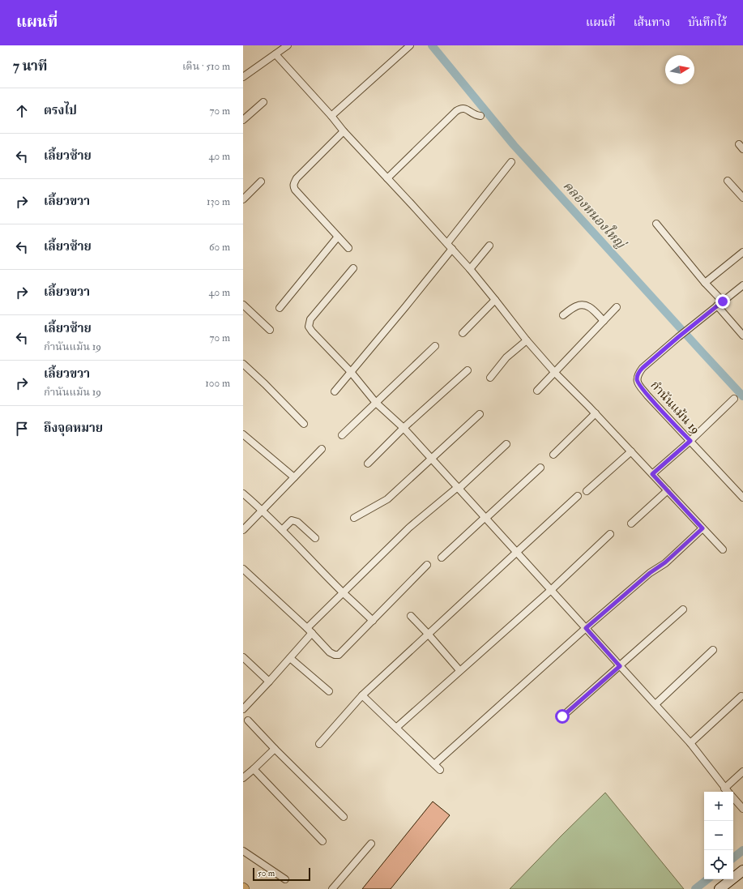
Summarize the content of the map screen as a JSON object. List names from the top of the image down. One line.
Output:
{"streets":{"street":["กำนันแม้น 19"]},"water":["คลองหนองใหญ่"],"scale_bar":"50 m","north":"right","page":{"header":"แผนที่","nav":["แผนที่","เส้นทาง","บันทึกไว้"],"heading":["7 นาที","เดิน · 510 m"],"list":[["ตรงไป","70 m"],["เลี้ยวซ้าย","40 m"],["เลี้ยวขวา","130 m"],["เลี้ยวซ้าย","60 m"],["เลี้ยวขวา","40 m"],["เลี้ยวซ้าย","กำนันแม้น 19","70 m"],["เลี้ยวขวา","กำนันแม้น 19","100 m"],"ถึงจุดหมาย"],"map_buttons":["+","−"],"scale":"50 m"}}
